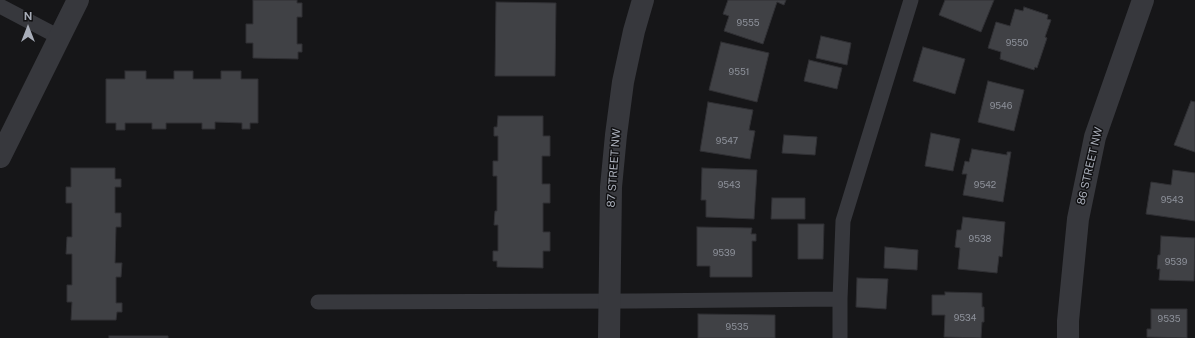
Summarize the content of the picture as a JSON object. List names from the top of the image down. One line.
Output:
{"streets":{"street":["86 STREET NW","87 STREET NW"]},"house_numbers":["9555","9550","9551","9546","9547","9543","9542","9543","9538","9539","9539","9534","9535","9535"],"north":"top"}
